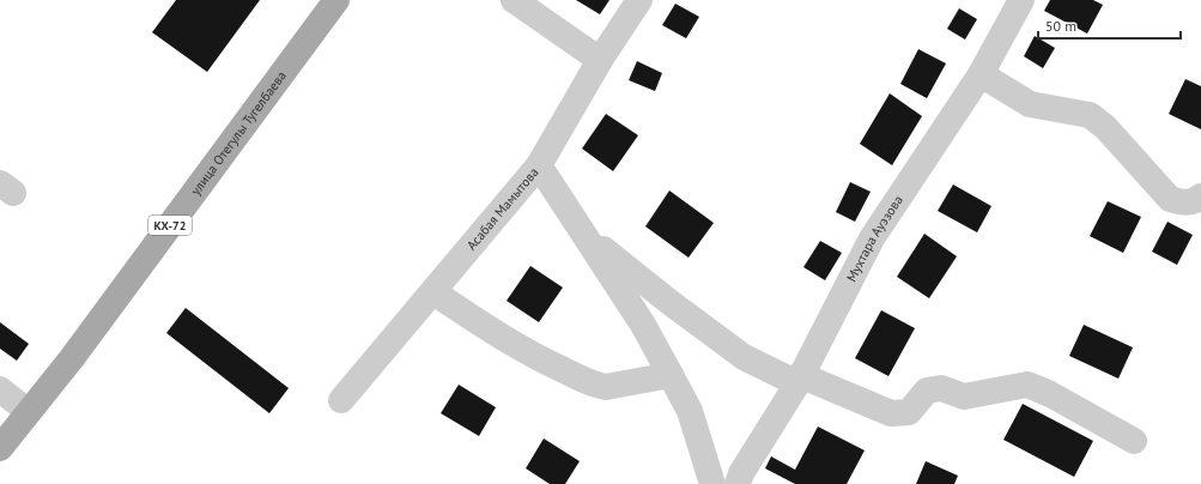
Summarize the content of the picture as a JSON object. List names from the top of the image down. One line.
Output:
{"streets":{"main road":["улица Отегулы Тугелбаева","КХ-72"],"street":["Асабая Мамытова","Мухтара Ауэзова"]},"scale_bar":"50 m"}
